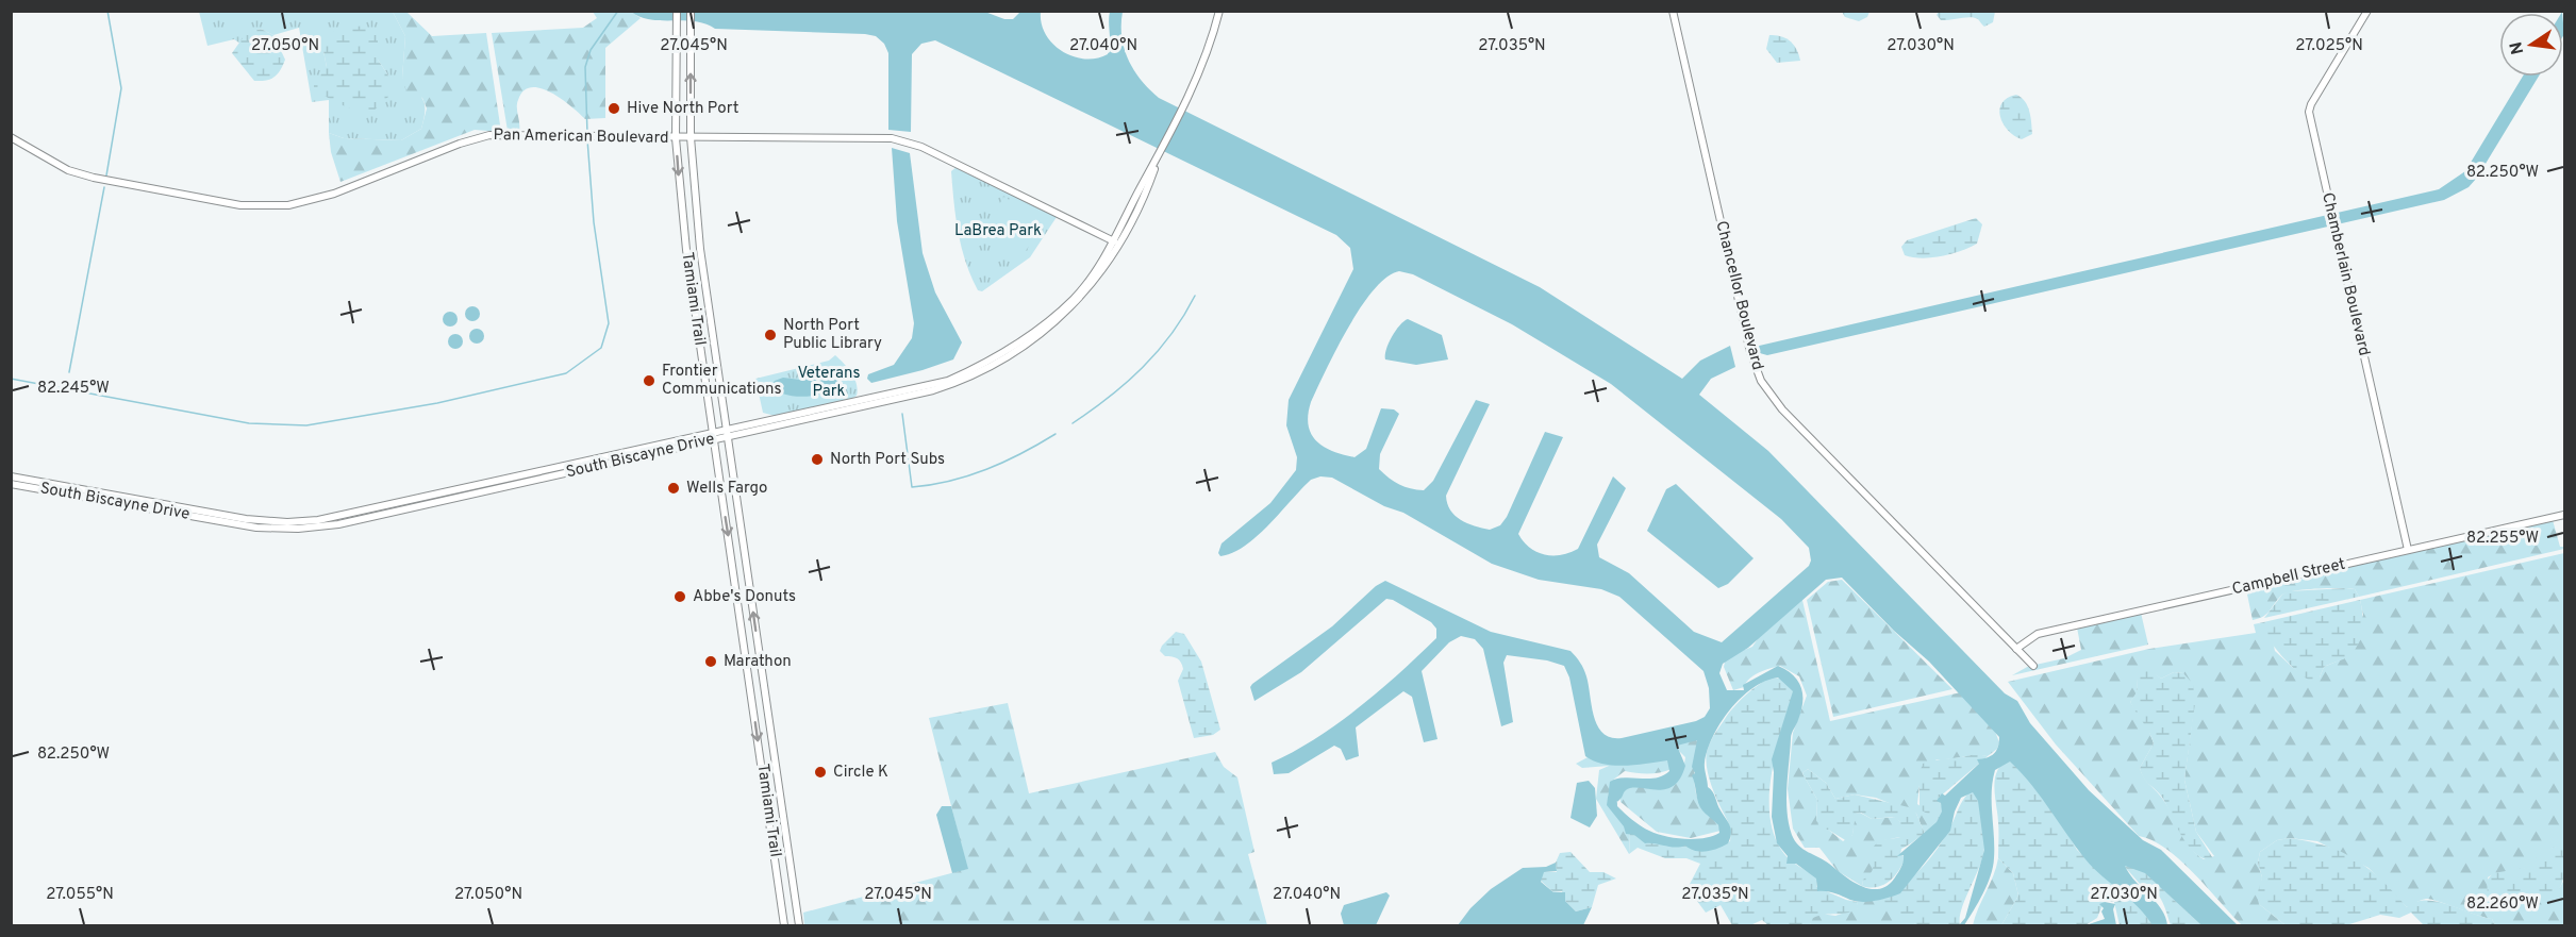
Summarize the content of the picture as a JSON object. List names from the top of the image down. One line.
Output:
{"streets":{"street":["Pan American Boulevard","Chamberlain Boulevard","Chancellor Boulevard","Tamiami Trail","South Biscayne Drive","Campbell Street"]},"crossings":[["Pan American Boulevard","Tamiami Trail"],["Pan American Boulevard","South Biscayne Drive"],["Chamberlain Boulevard","Campbell Street"],["Chancellor Boulevard","Campbell Street"],["Tamiami Trail","South Biscayne Drive"]],"parks":["LaBrea Park","Veterans Park"],"places":["Hive North Port","North Port Public Library","Frontier Communications","North Port Subs","Wells Fargo","Abbe's Donuts","Marathon","Circle K"],"north":"left","coordinates":["27.050°N","27.045°N","27.040°N","27.035°N","27.030°N","27.025°N","82.250°W","82.245°W","82.255°W","27.055°N","82.260°W"]}
